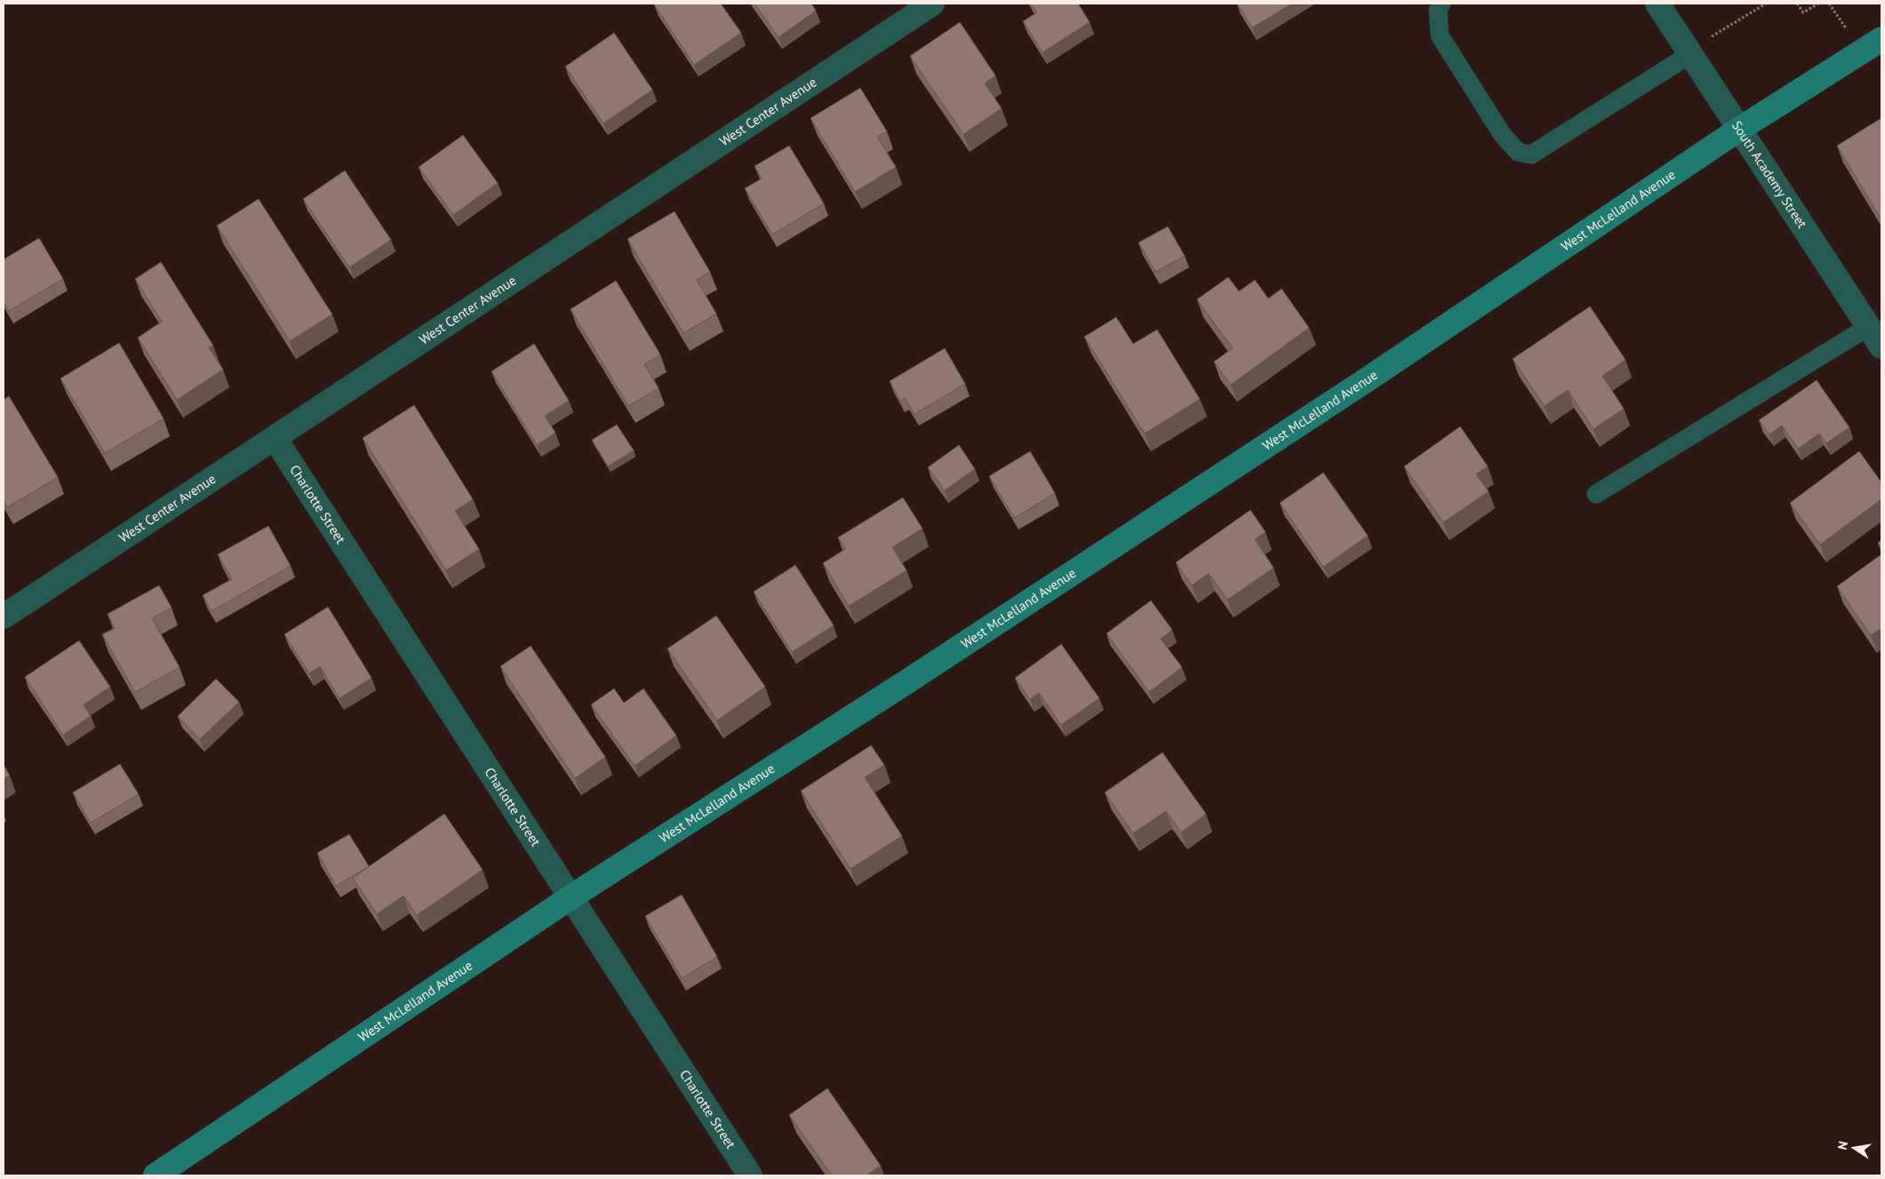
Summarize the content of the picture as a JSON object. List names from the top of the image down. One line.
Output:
{"streets":{"street":["West Center Avenue","South Academy Street","West McLelland Avenue","Charlotte Street"]},"crossings":[["West Center Avenue","Charlotte Street"],["South Academy Street","West McLelland Avenue"],["West McLelland Avenue","Charlotte Street"]],"north":"left"}
